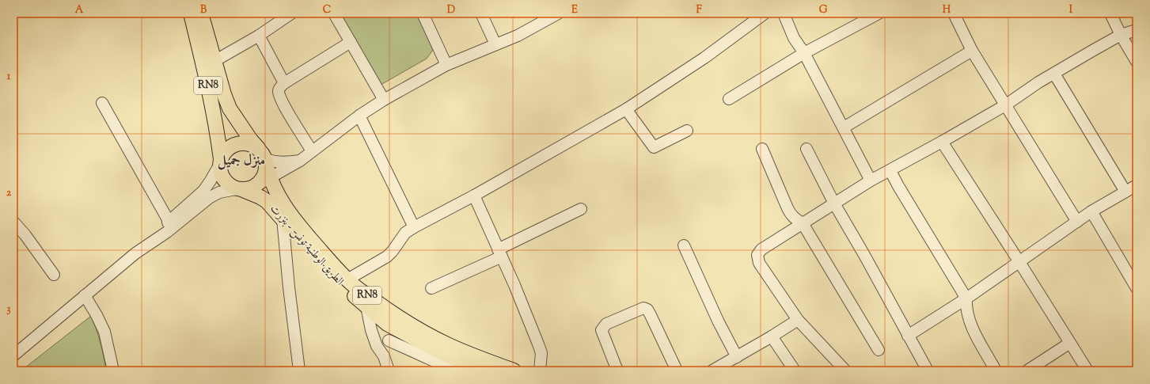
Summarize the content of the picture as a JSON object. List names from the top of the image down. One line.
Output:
{"streets":{"main road":["RN8","الطريق الوطنية تونس - بنزرت"]},"crossings":[["RN8","الطريق الوطنية تونس - بنزرت"]],"districts":["منزل جميل"],"grid":{"columns":["A","B","C","D","E","F","G","H","I"],"rows":["1","2","3"]}}
